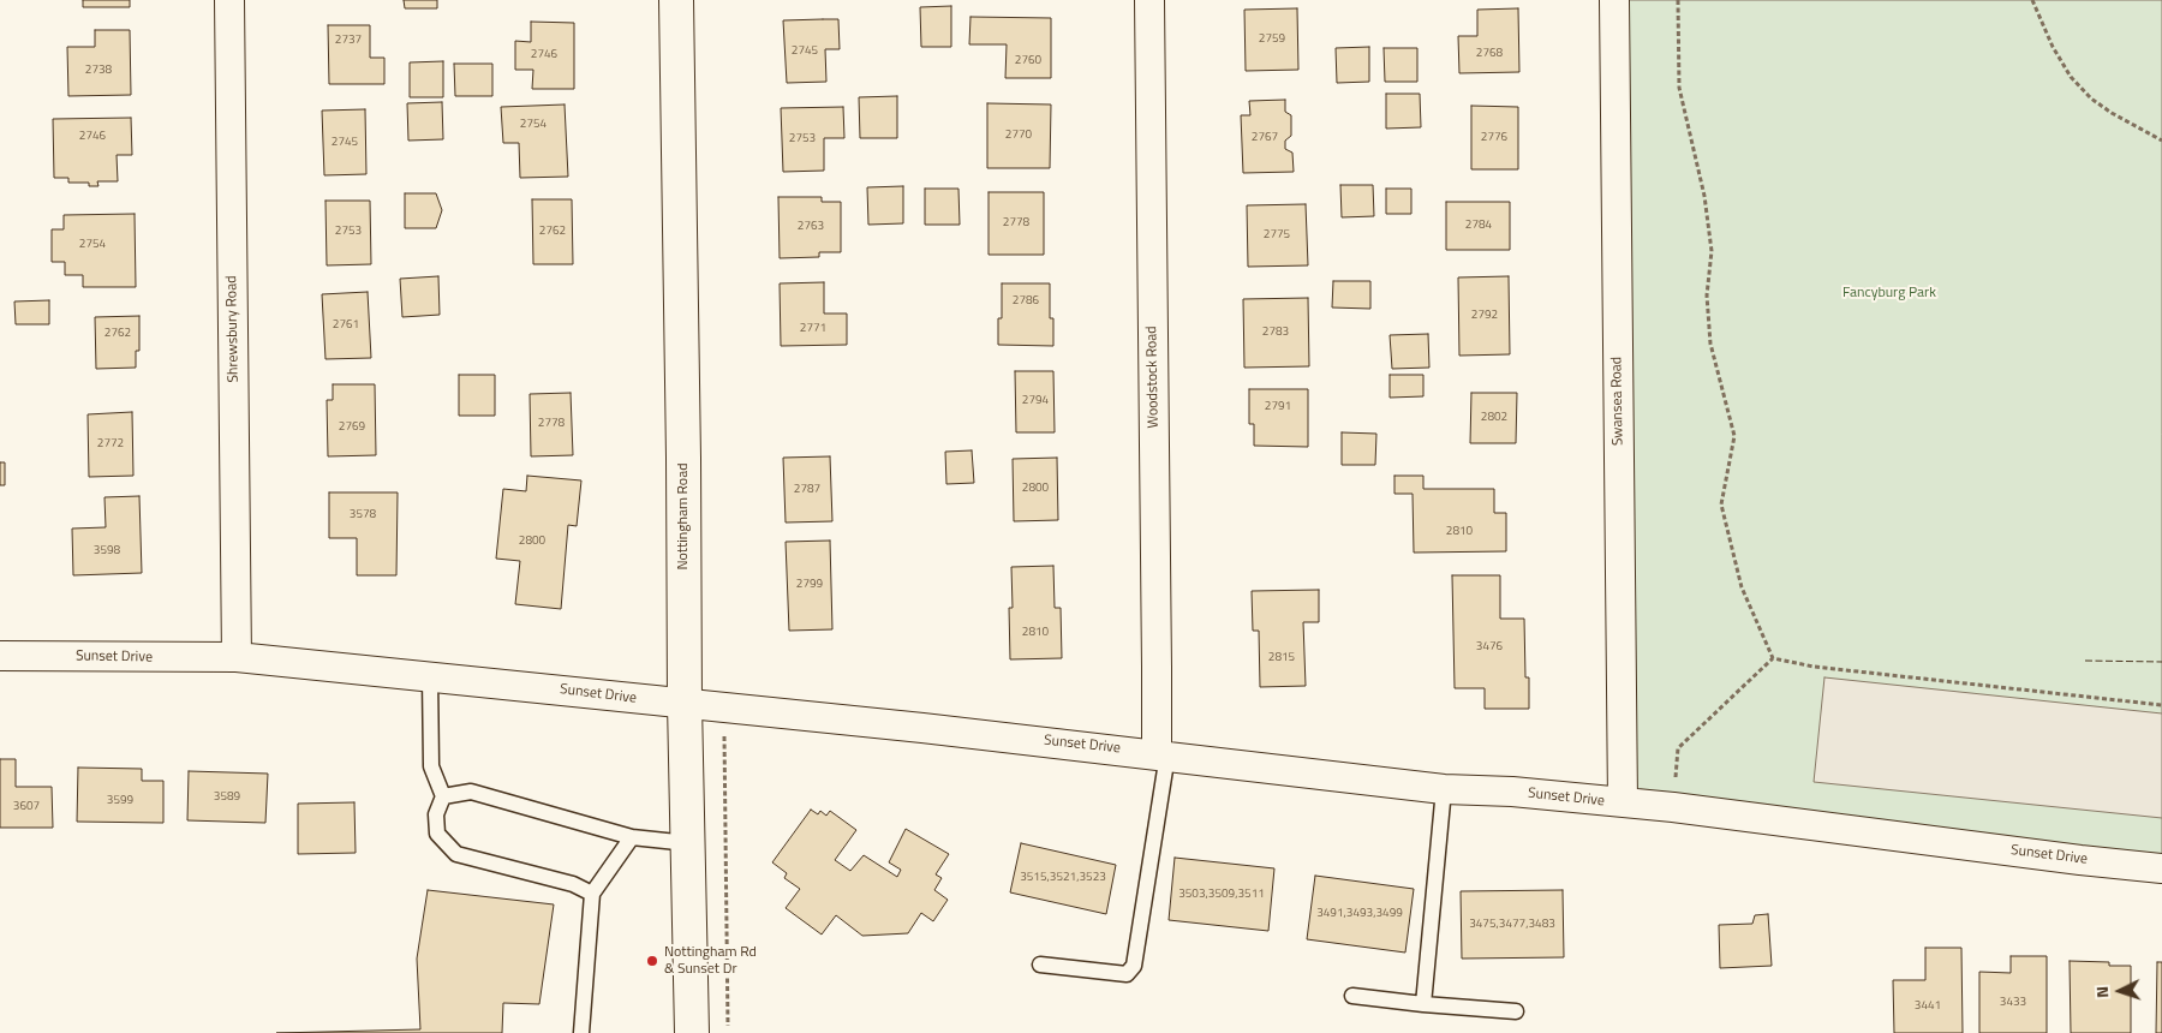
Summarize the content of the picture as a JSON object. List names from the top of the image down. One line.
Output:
{"streets":{"street":["Shrewsbury Road","Woodstock Road","Swansea Road","Nottingham Road","Sunset Drive"]},"crossings":[["Shrewsbury Road","Sunset Drive"],["Woodstock Road","Sunset Drive"],["Swansea Road","Sunset Drive"],["Nottingham Road","Sunset Drive"]],"parks":["Fancyburg Park"],"places":["Nottingham Rd & Sunset Dr"],"house_numbers":["2759","2737","2745","2768","2746","2760","2738","2754","2770","2746","2767","2776","2753","2745","2778","2784","2763","2753","2762","2775","2754","2786","2792","2761","2771","2783","2762","2794","2791","2802","2778","2769","2772","2800","2787","3578","2810","2800","3598","2799","2810","3476","2815","3589","3599","3607","3515,3521,3523","3503,3509,3511","3491,3493,3499","3475,3477,3483","3433","3441"],"north":"left"}
